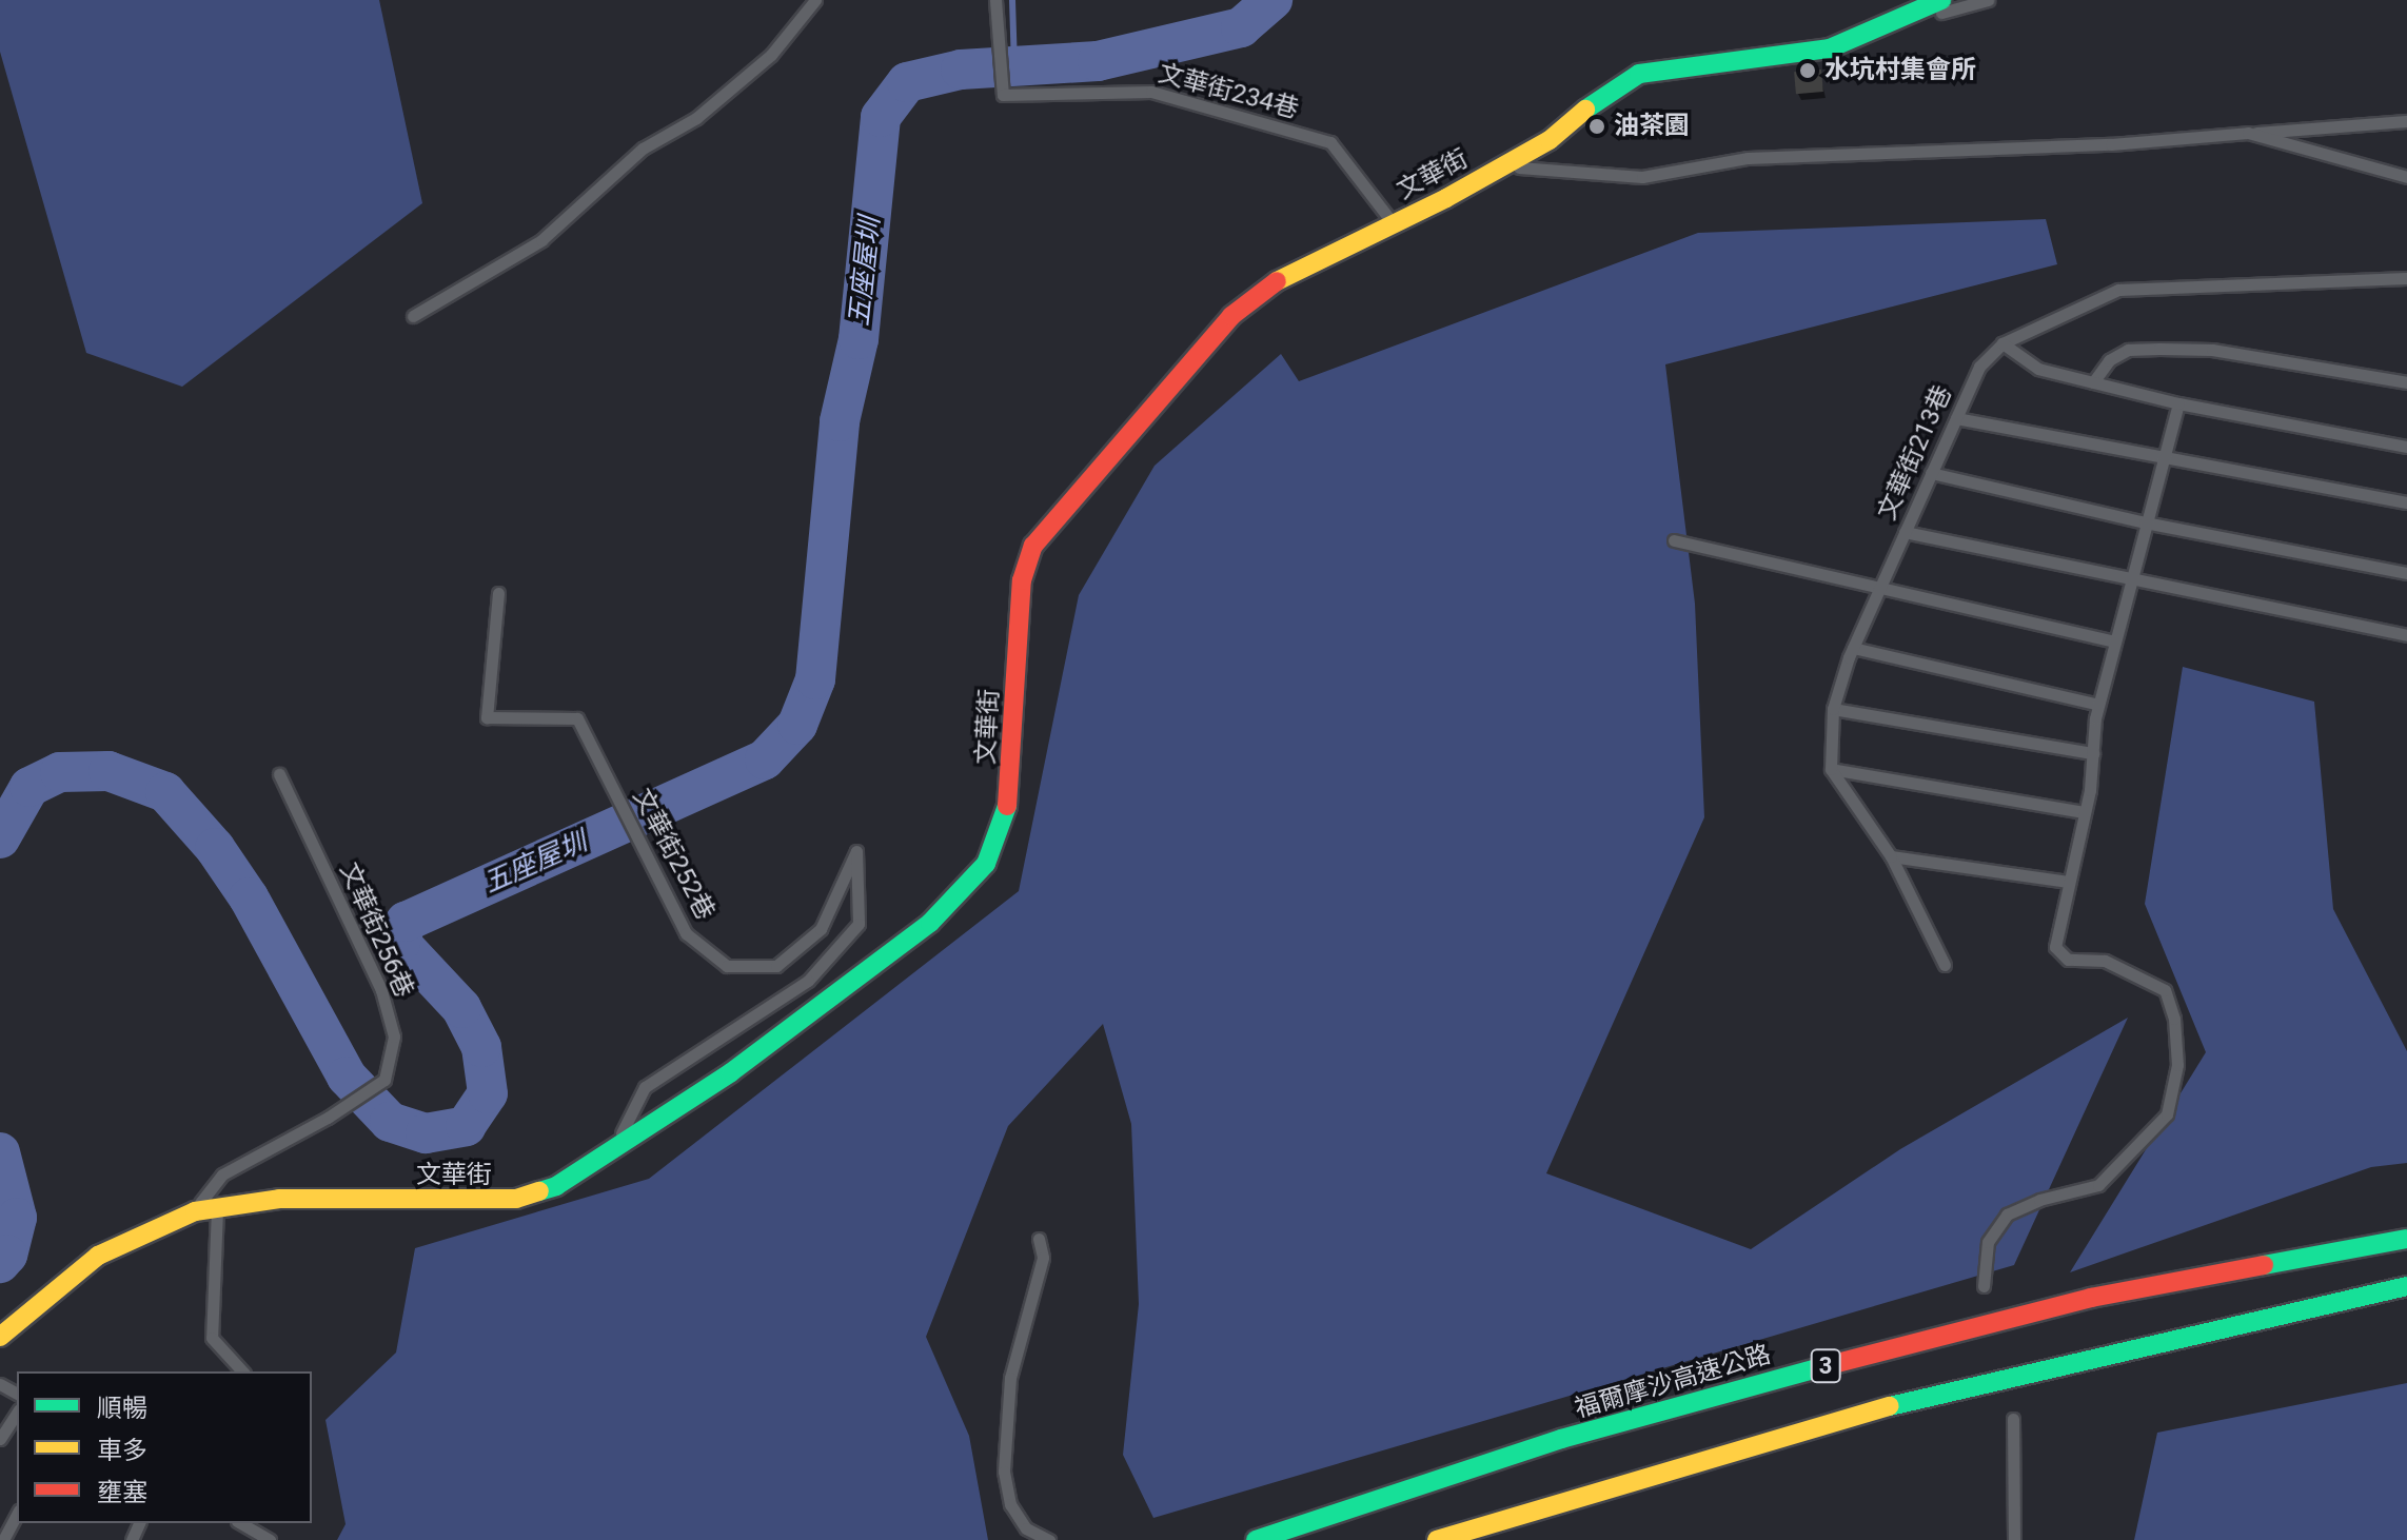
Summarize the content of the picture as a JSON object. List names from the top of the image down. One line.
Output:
{"streets":{"main road":["文華街","3","福爾摩沙高速公路"],"lane":["文華街234巷","文華街213巷","文華街252巷","文華街256巷"]},"crossings":[["文華街234巷","文華街"],["文華街","文華街252巷"],["文華街","文華街256巷"]],"water":["五座屋圳"],"places":["水坑村集會所","油茶園"],"legend":["順暢","車多","壅塞"]}
